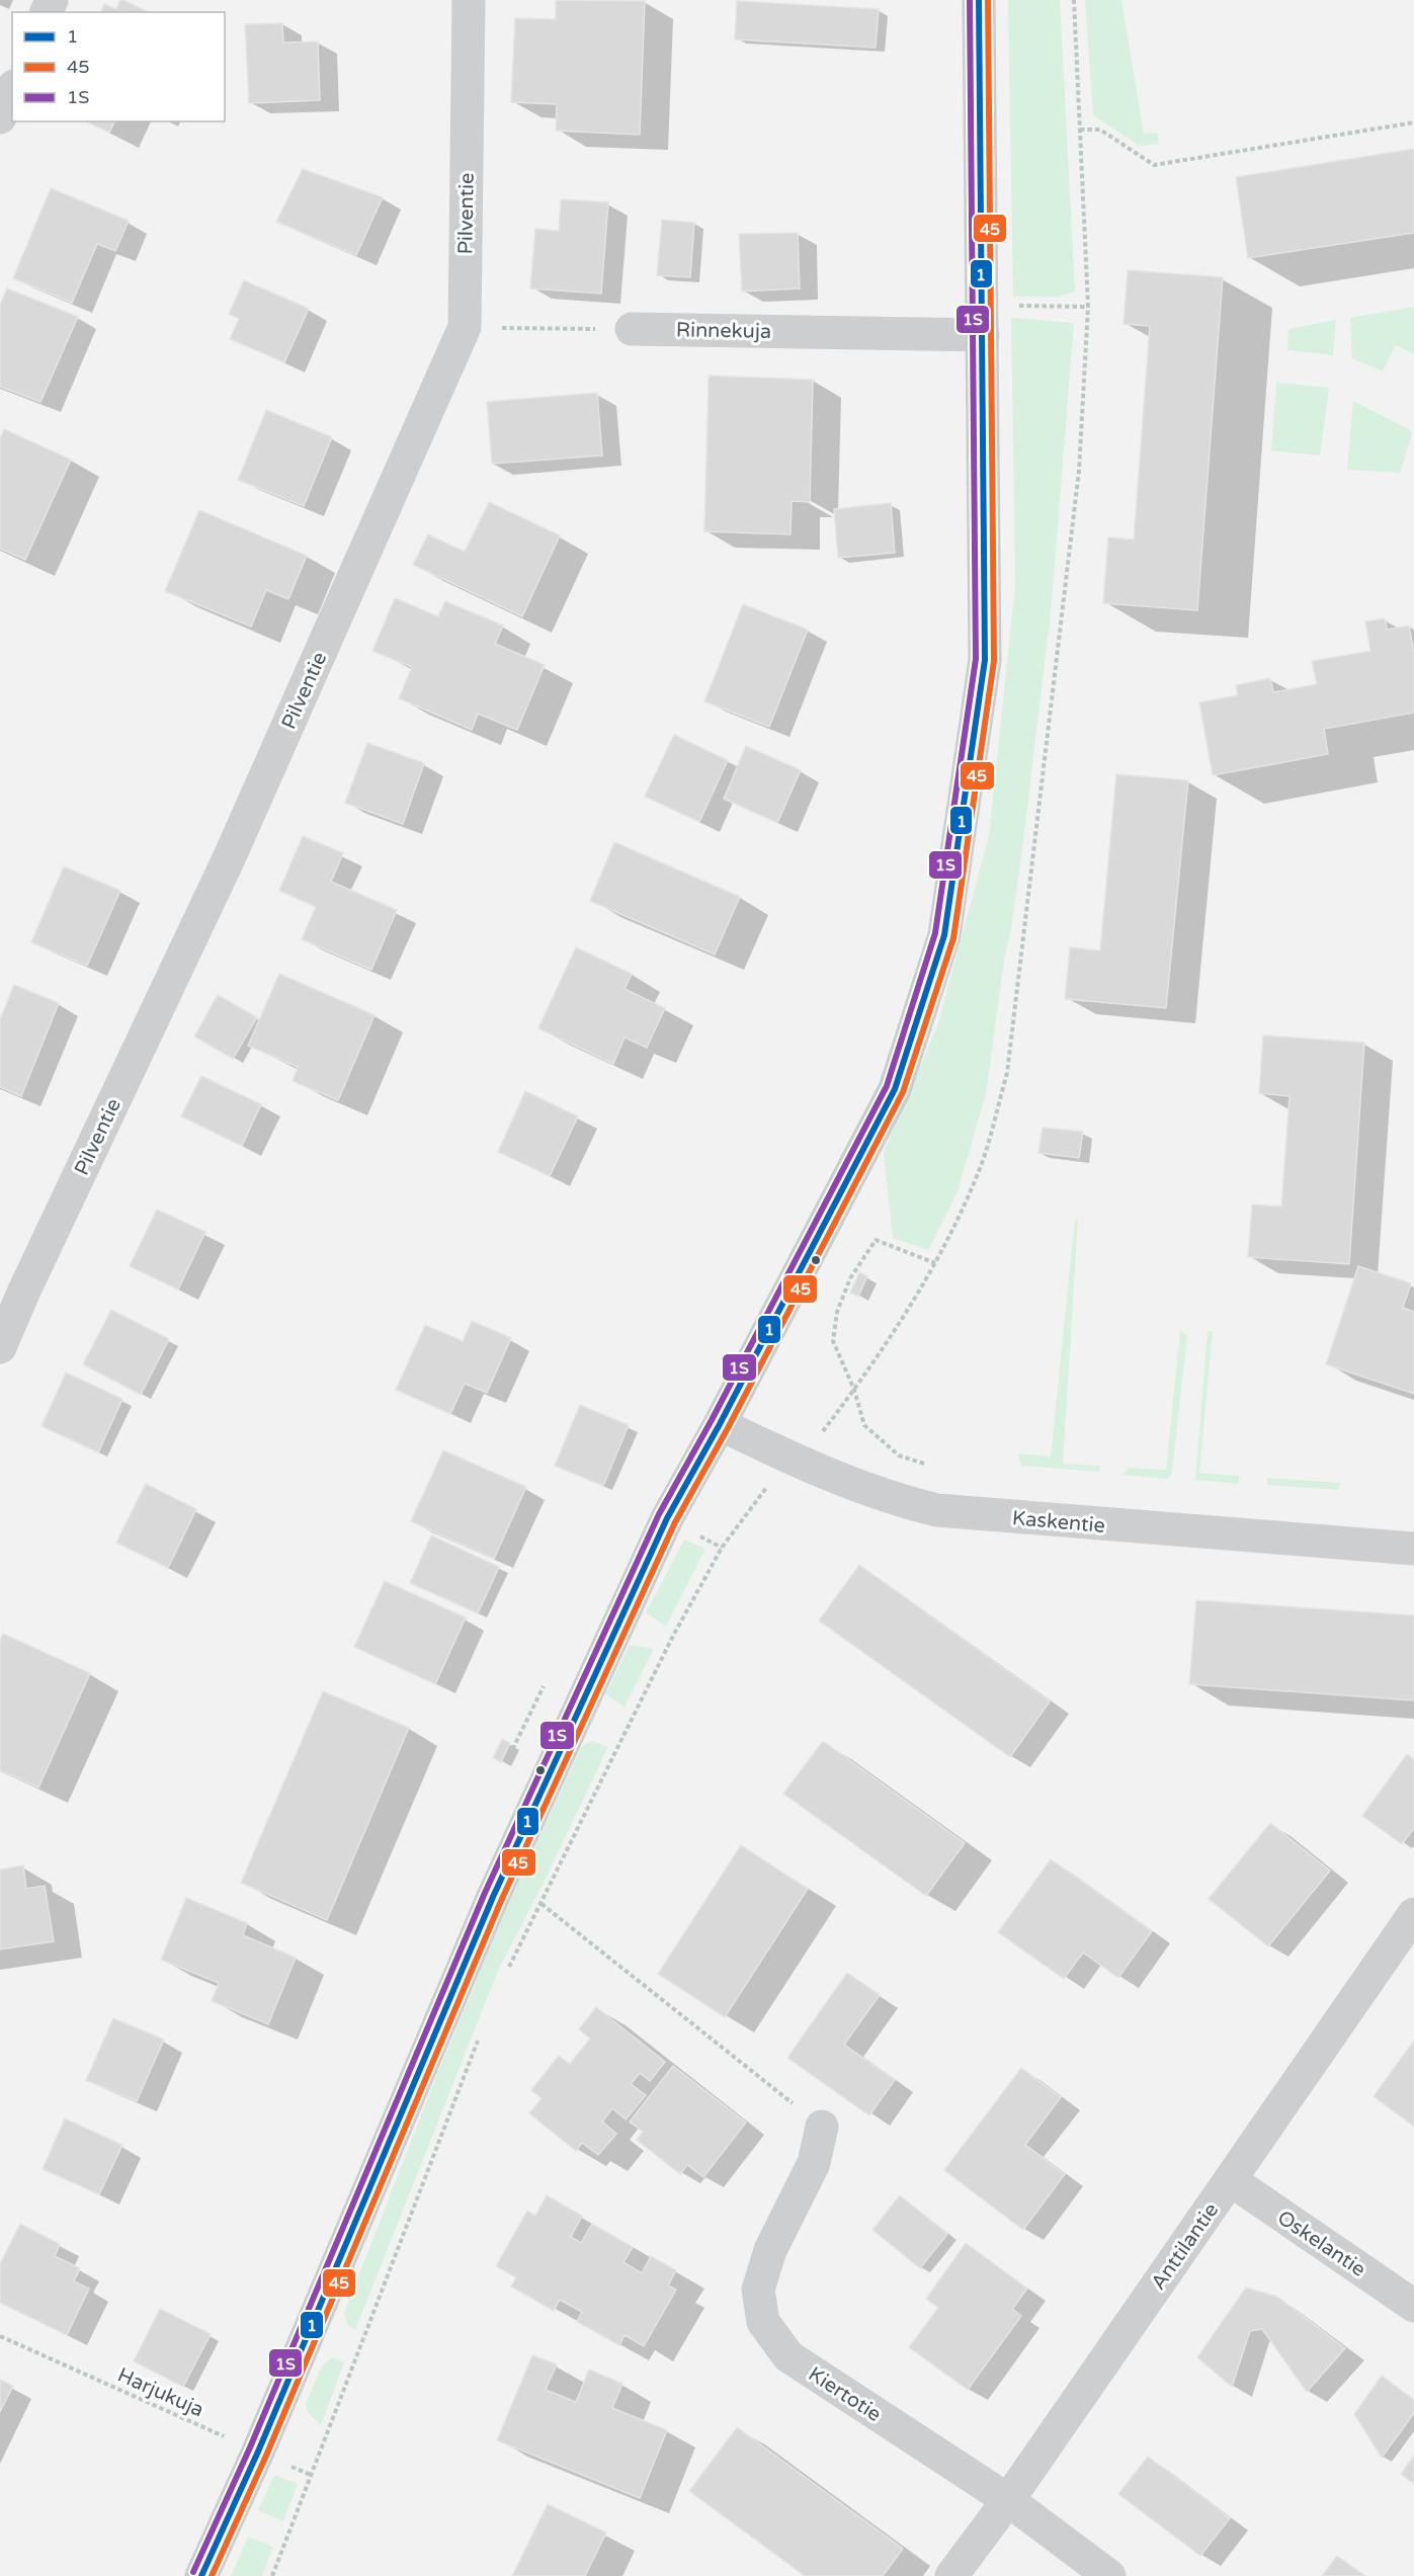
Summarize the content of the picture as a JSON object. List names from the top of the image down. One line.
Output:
{"streets":{"street":["Pilventie","Rinnekuja","Kaskentie","Oskelantie","Anttilantie","Kiertotie"],"path":["Harjukuja"]},"crossings":[["Oskelantie","Anttilantie"],["Anttilantie","Kiertotie"]],"lines":["transit line 1","transit line 45","transit line 1S"],"legend":["1","45","1S"]}
